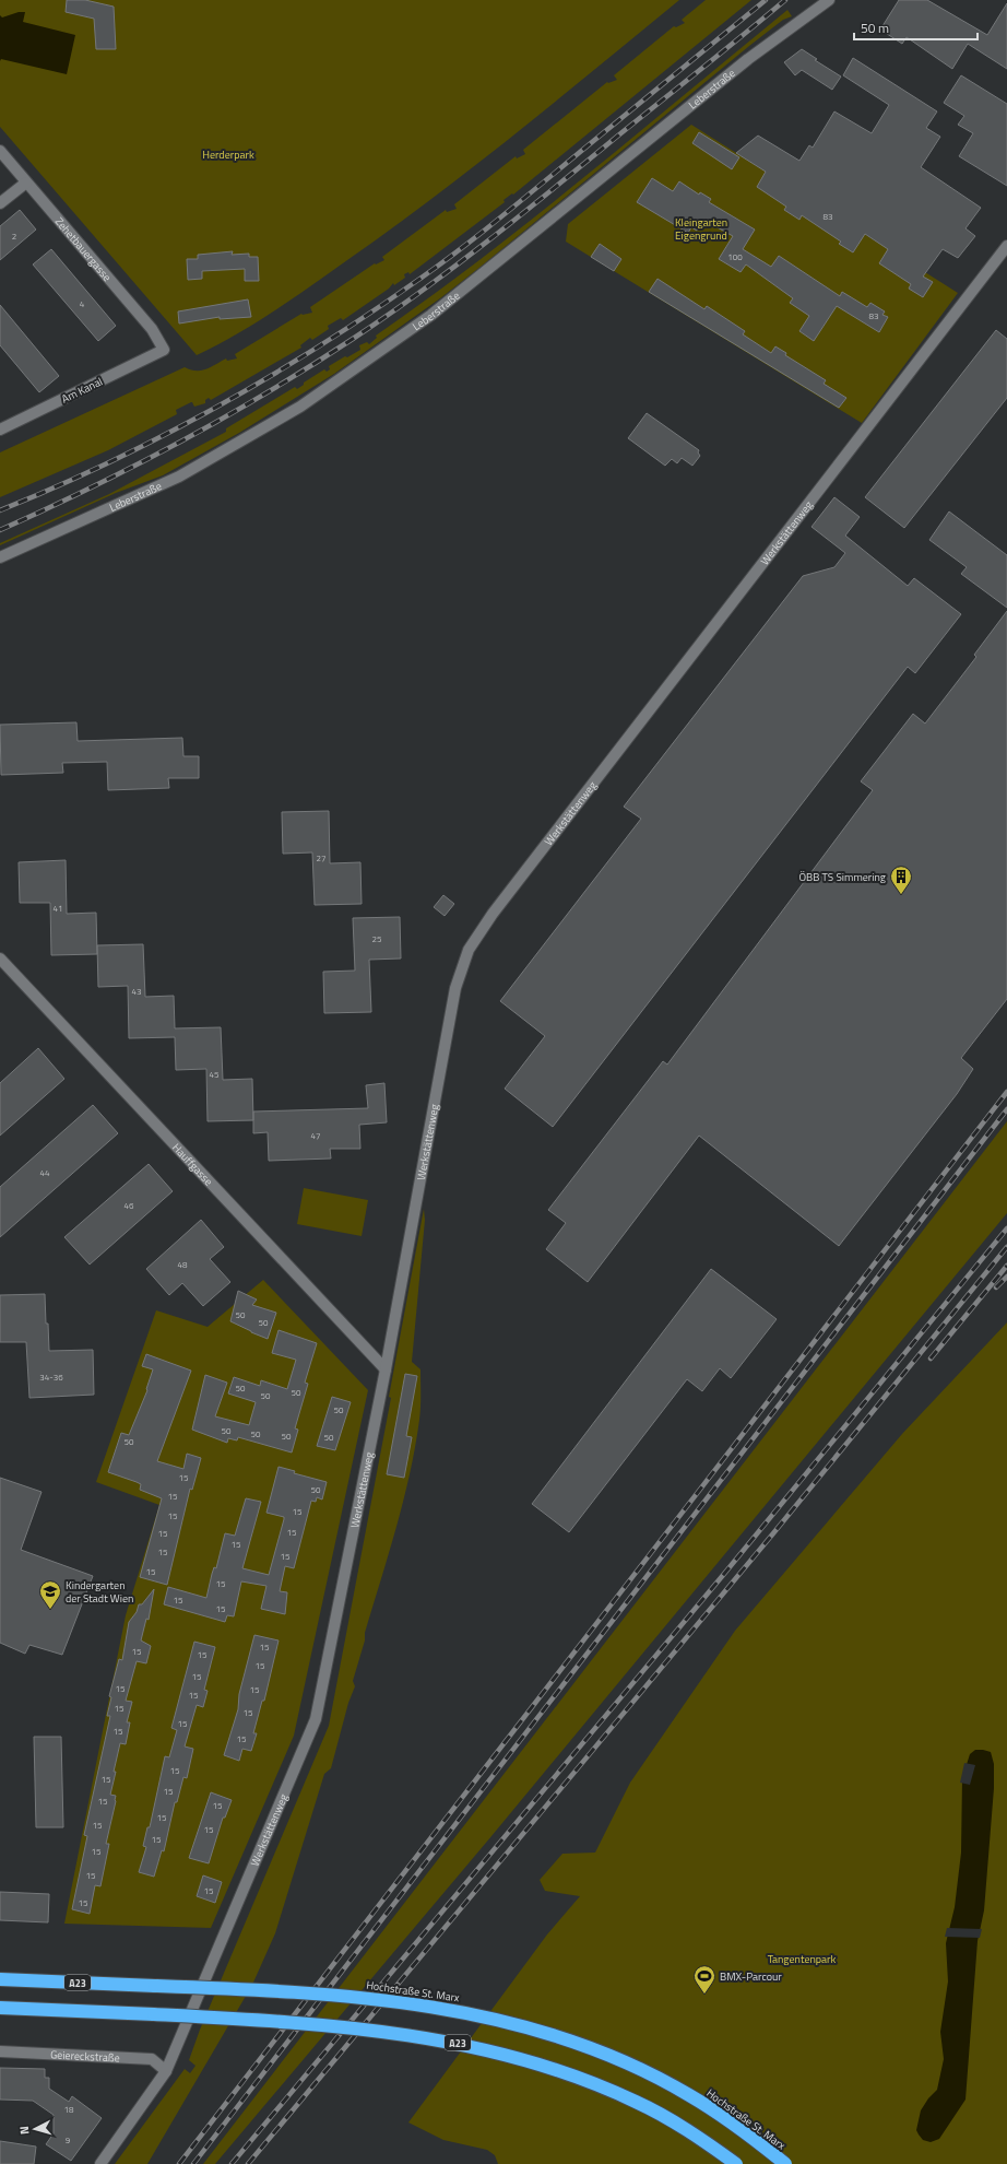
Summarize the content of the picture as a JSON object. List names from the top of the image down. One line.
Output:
{"streets":{"highway":["A23","Hochstraße St. Marx"],"street":["Leberstraße","Zehetbauergasse","Am Kanal","Werkstättenweg","Hauffgasse","Geiereckstraße"]},"crossings":[["Zehetbauergasse","Am Kanal"],["Werkstättenweg","Hauffgasse"],["Werkstättenweg","Geiereckstraße"]],"parks":["Herderpark","Kleingarten Eigengrund","Tangentenpark"],"places":{"building":["ÖBB TS Simmering"],"school or university":["Kindergarten der Stadt Wien"],"sports":["BMX-Parcour"]},"house_numbers":["83","2","100","4","83","27","41","25","43","45","47","44","46","48","50","50","34-36","50","50","50","50","50","50","50","50","50","15","50","15","15","15","15","15","15","15","15","15","15","15","15","15","15","15","15","15","15","15","15","15","15","15","15","15","15","15","15","15","15","15","15","15","15","15","15","15","15","18","9"],"scale_bar":"50 m","north":"left"}
